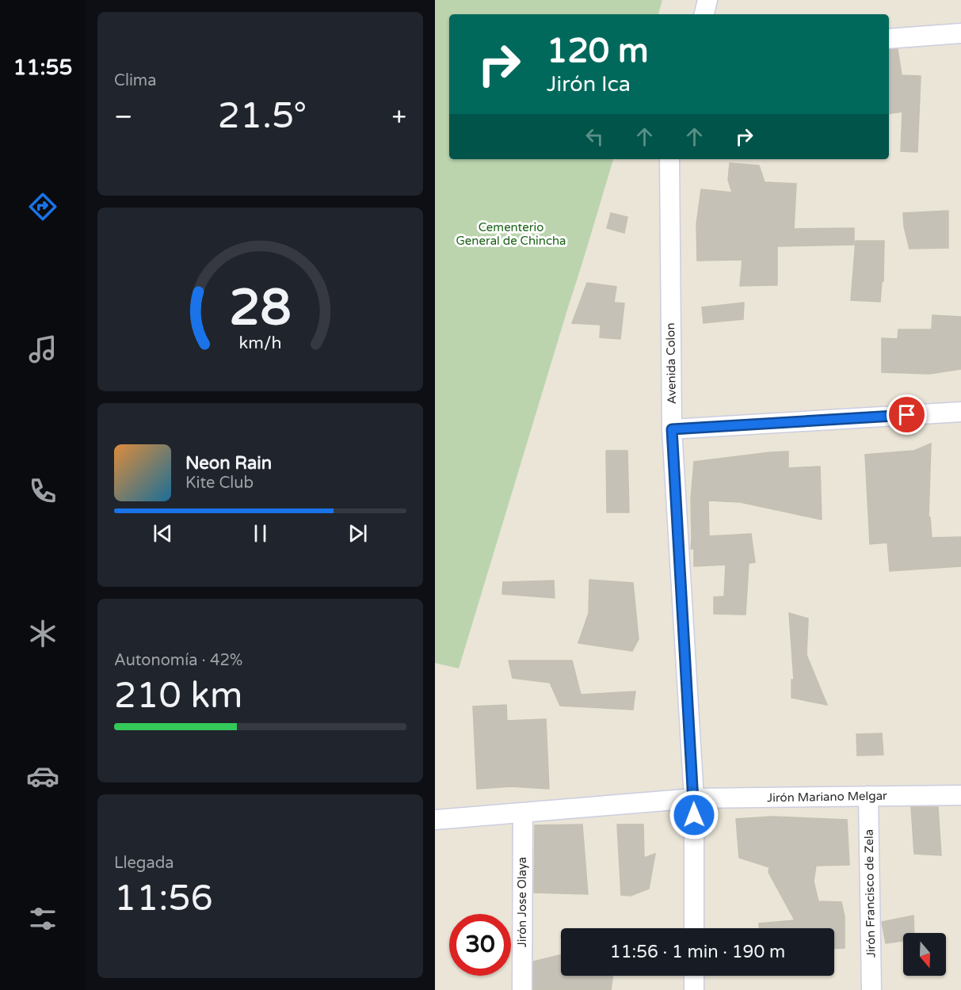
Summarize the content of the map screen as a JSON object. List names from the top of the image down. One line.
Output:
{"streets":{"street":["Avenida Colon","Jirón Mariano Melgar","Jirón Francisco de Zela","Jirón Jose Olaya"]},"crossings":[["Avenida Colon","Jirón Mariano Melgar"],["Jirón Mariano Melgar","Jirón Francisco de Zela"],["Jirón Mariano Melgar","Jirón Jose Olaya"]],"parks":["Cementerio General de Chincha"],"north":"bottom","page":{"tabs":"11:55","tile":["Clima",["Autonomía · 42%","210 km"],["Llegada","11:56"]],"turn":["120 m","Jirón Ica"],"heat":["−","21.5°","+"],"song":["Neon Rain","Kite Club"],"limit":"30","trip":"11:56 · 1 min · 190 m","gauge":["28","km/h"]}}
